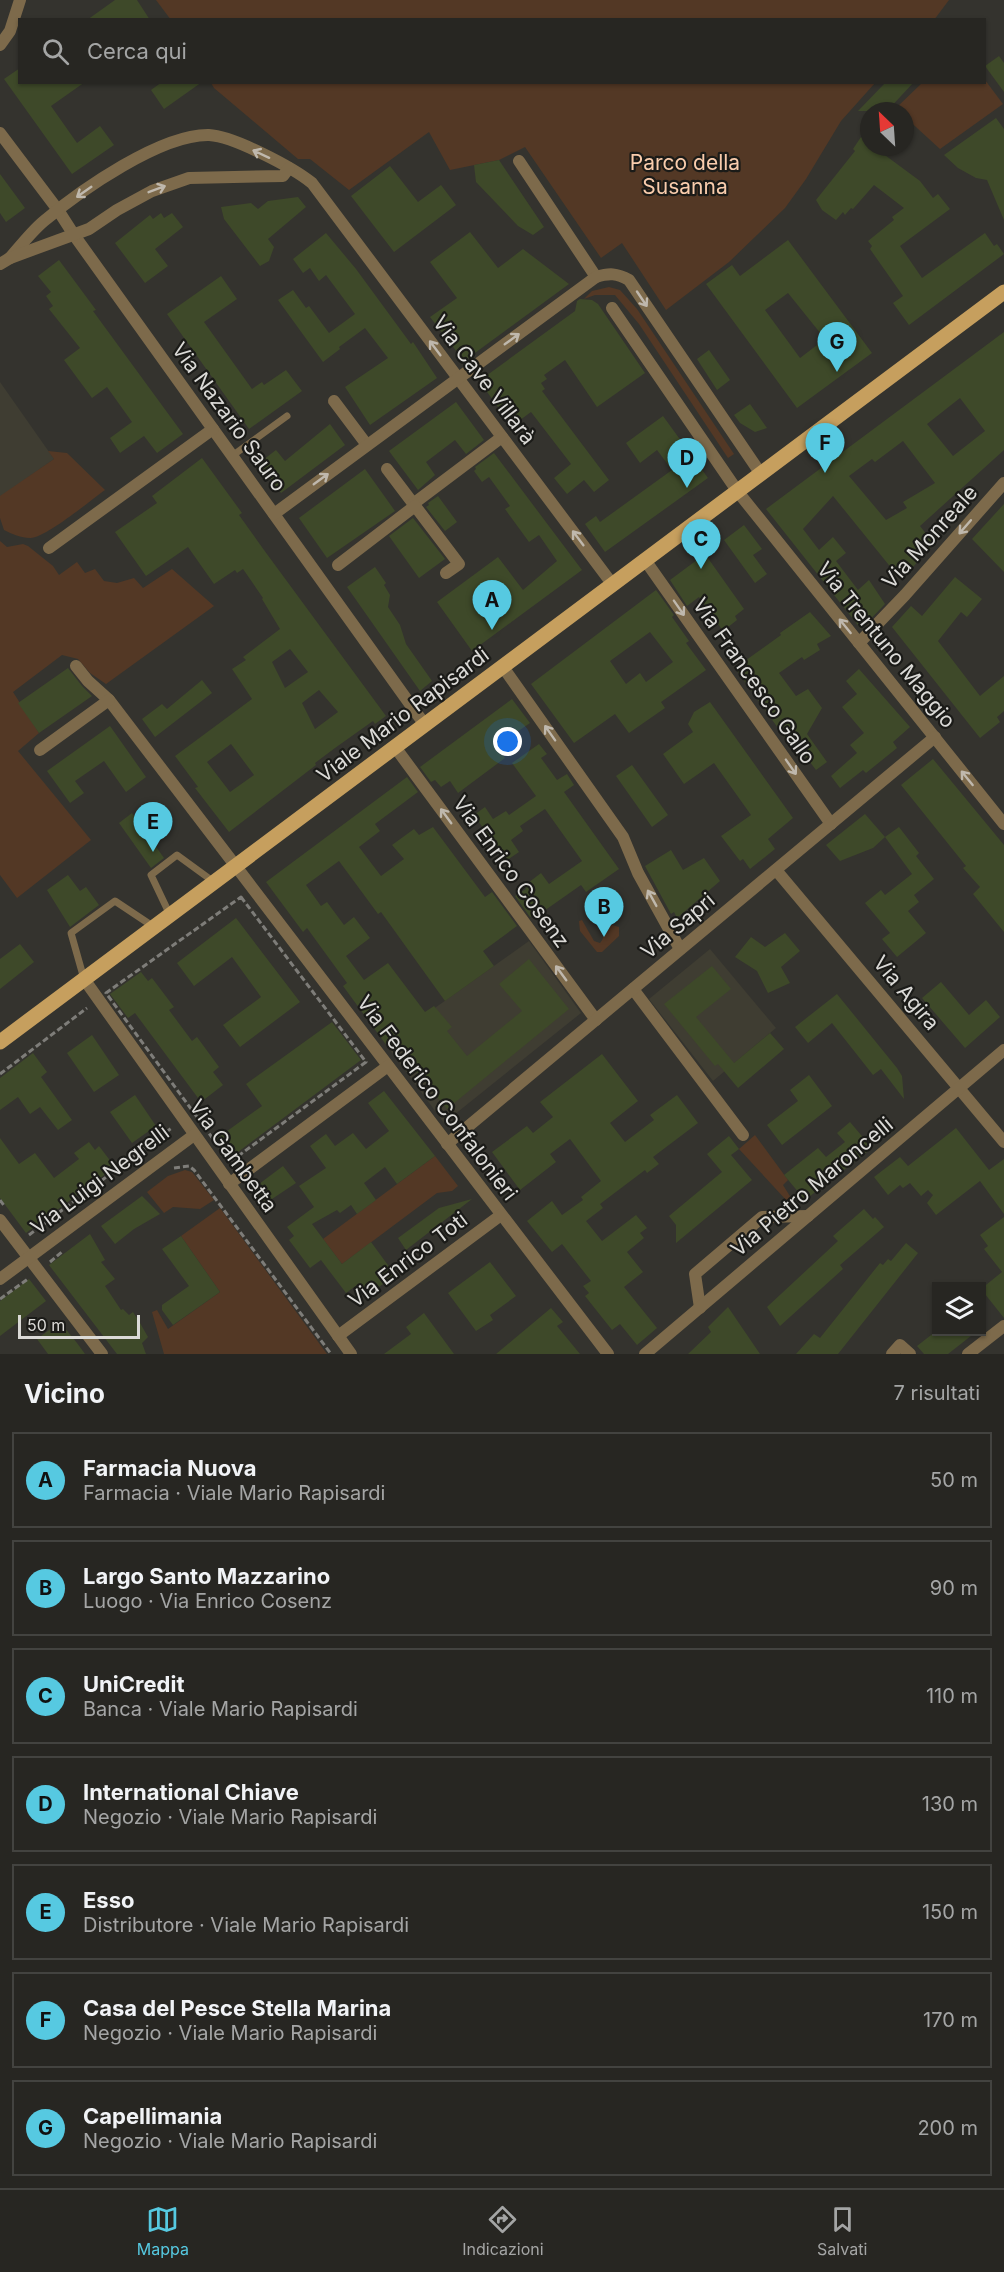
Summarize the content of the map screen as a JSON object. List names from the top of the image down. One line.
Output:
{"streets":{"main road":["Viale Mario Rapisardi"],"street":["Via Cave Villarà","Via Nazario Sauro","Via Monreale","Via Trentuno Maggio","Via Francesco Gallo","Via Enrico Cosenz","Via Sapri","Via Agira","Via Federico Confalonieri","Via Gambetta","Via Luigi Negrelli","Via Pietro Maroncelli","Via Enrico Toti"]},"crossings":[["Via Cave Villarà","Via Nazario Sauro"],["Via Cave Villarà","Viale Mario Rapisardi"],["Via Nazario Sauro","Viale Mario Rapisardi"],["Via Monreale","Via Trentuno Maggio"],["Via Trentuno Maggio","Viale Mario Rapisardi"],["Via Trentuno Maggio","Via Sapri"],["Via Francesco Gallo","Viale Mario Rapisardi"],["Via Francesco Gallo","Via Sapri"],["Viale Mario Rapisardi","Via Enrico Cosenz"],["Viale Mario Rapisardi","Via Federico Confalonieri"],["Viale Mario Rapisardi","Via Gambetta"],["Via Enrico Cosenz","Via Sapri"],["Via Sapri","Via Agira"],["Via Sapri","Via Federico Confalonieri"],["Via Agira","Via Pietro Maroncelli"],["Via Federico Confalonieri","Via Enrico Toti"],["Via Gambetta","Via Luigi Negrelli"],["Via Gambetta","Via Enrico Toti"]],"one_way":["Via Cave Villarà","Via Monreale","Via Trentuno Maggio","Via Francesco Gallo","Via Enrico Cosenz"],"parks":["Parco della Susanna"],"scale_bar":"50 m","north":"top left","page":{"search":"Cerca qui","pins":["G","F","D","C","A","E","B"],"scale":"50 m","heading":["Vicino","7 risultati"],"list":[{"mark":"A","name":"Farmacia Nuova","note":"Farmacia · Viale Mario Rapisardi","value":"50 m"},{"mark":"B","name":"Largo Santo Mazzarino","note":"Luogo · Via Enrico Cosenz","value":"90 m"},{"mark":"C","name":"UniCredit","note":"Banca · Viale Mario Rapisardi","value":"110 m"},{"mark":"D","name":"International Chiave","note":"Negozio · Viale Mario Rapisardi","value":"130 m"},{"mark":"E","name":"Esso","note":"Distributore · Viale Mario Rapisardi","value":"150 m"},{"mark":"F","name":"Casa del Pesce Stella Marina","note":"Negozio · Viale Mario Rapisardi","value":"170 m"},{"mark":"G","name":"Capellimania","note":"Negozio · Viale Mario Rapisardi","value":"200 m"}],"nav":["Mappa","Indicazioni","Salvati"]}}
